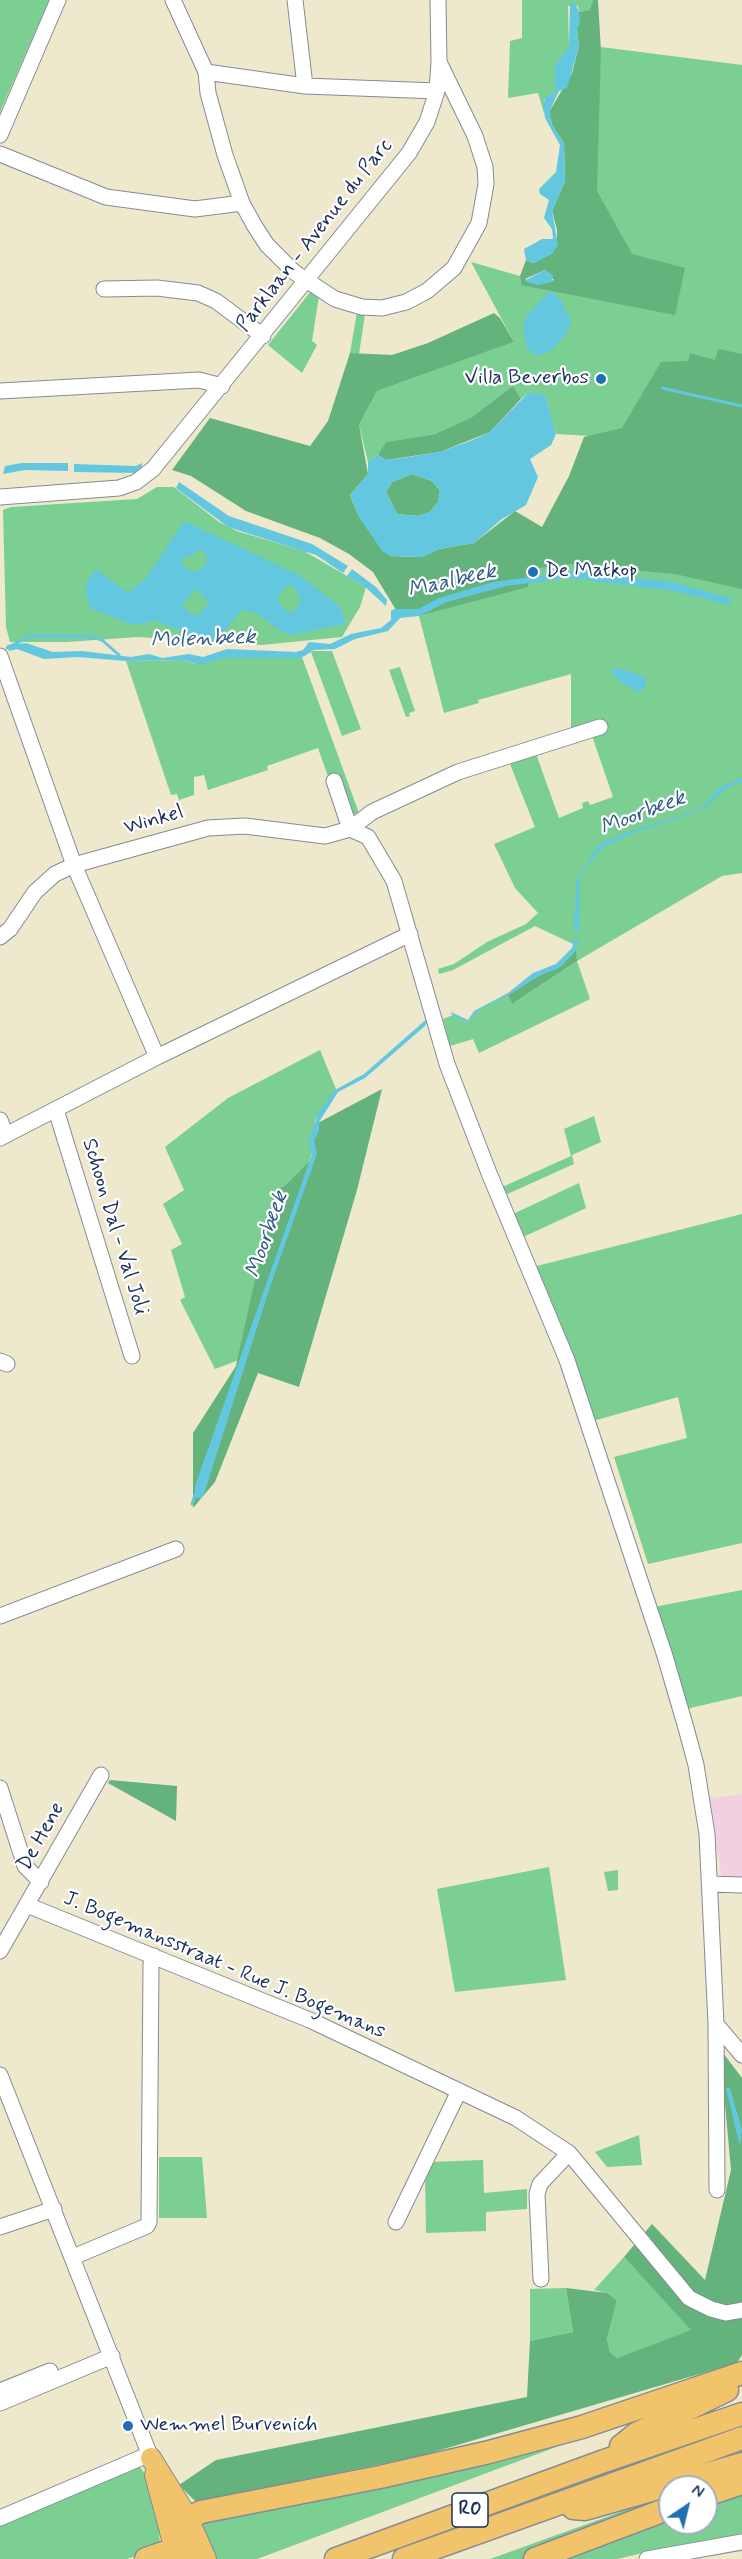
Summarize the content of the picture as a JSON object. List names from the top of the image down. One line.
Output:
{"streets":{"highway":["R0"],"street":["Parklaan - Avenue du Parc","Winkel","Schoon Dal - Val Joli","De Hene","J. Bogemansstraat - Rue J. Bogemans"]},"crossings":[["De Hene","J. Bogemansstraat - Rue J. Bogemans"]],"water":["Maalbeek","Molenbeek","Moorbeek"],"places":["Villa Beverbos","De Matkop","Wemmel Burvenich"],"north":"top right"}
